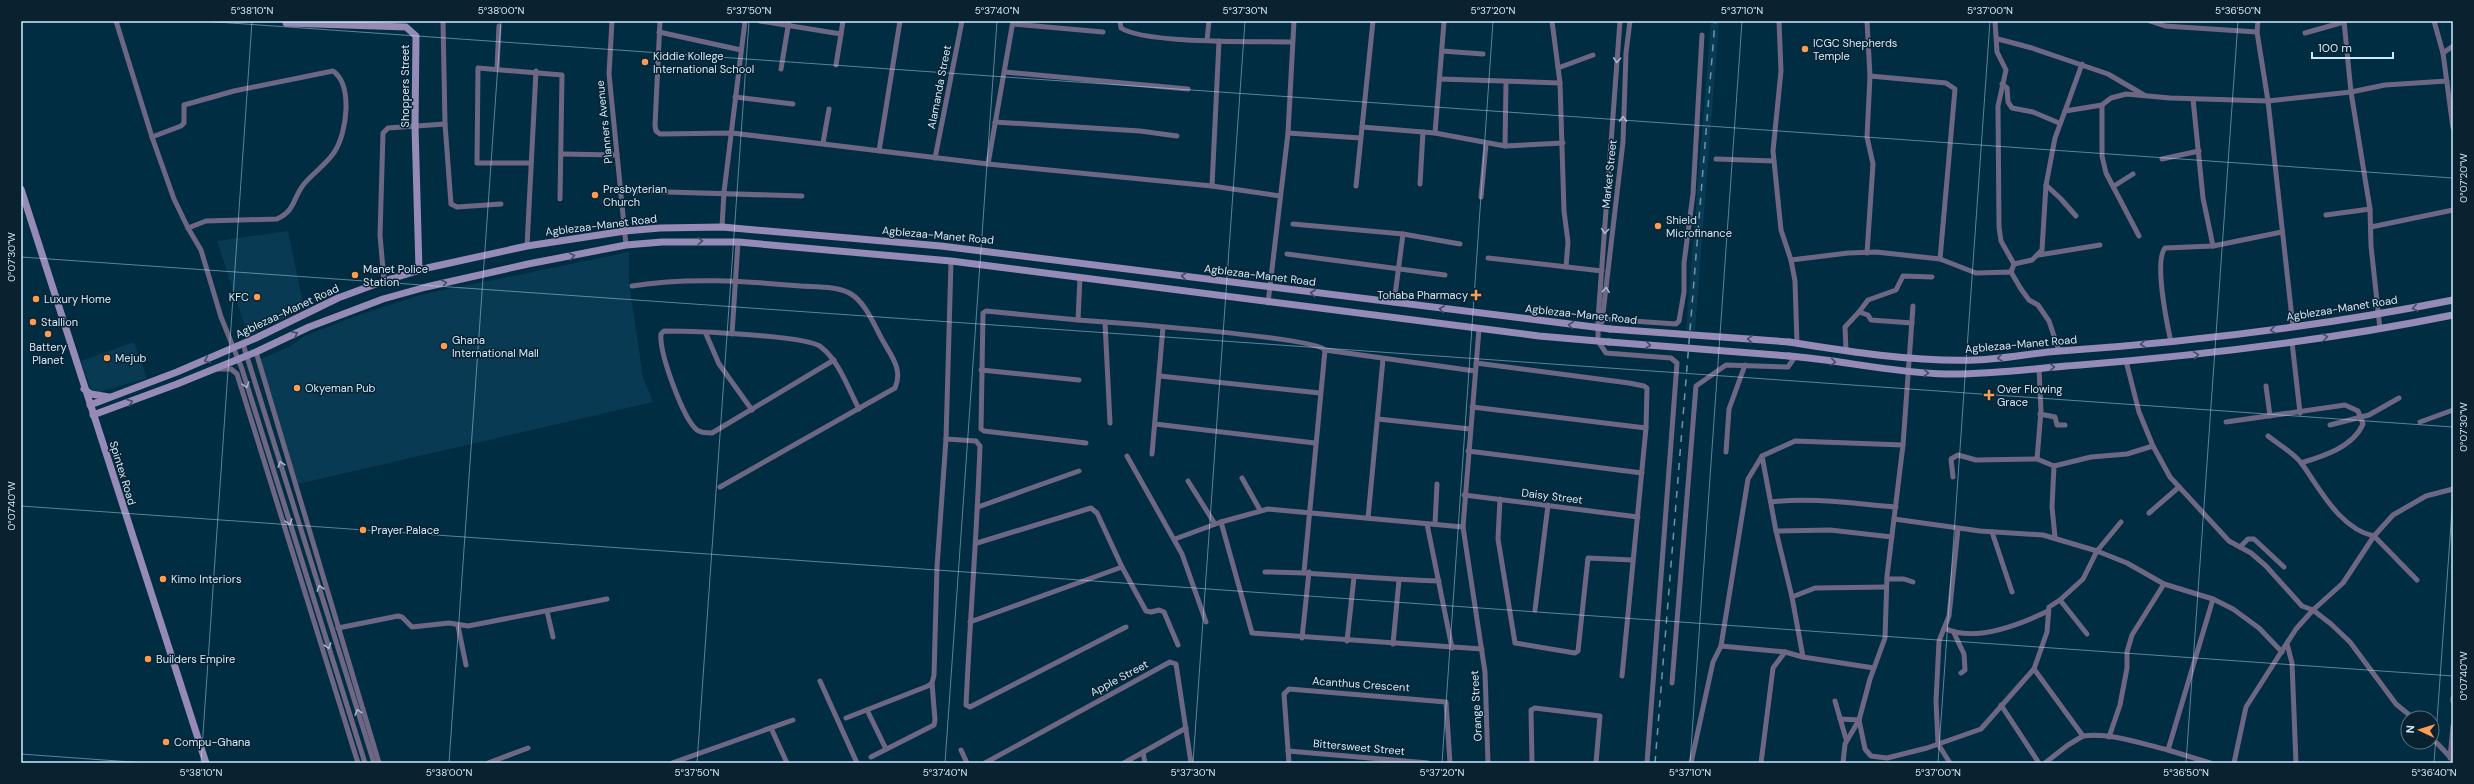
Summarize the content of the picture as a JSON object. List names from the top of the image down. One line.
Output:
{"streets":{"main road":["Shoppers Street","Agblezaa-Manet Road","Spintex Road"],"street":["Alamanda Street","Planners Avenue","Market Street","Daisy Street","Apple Street","Acanthus Crescent","Orange Street","Bittersweet Street"]},"crossings":[["Shoppers Street","Agblezaa-Manet Road"],["Planners Avenue","Agblezaa-Manet Road"],["Market Street","Agblezaa-Manet Road"],["Agblezaa-Manet Road","Spintex Road"],["Agblezaa-Manet Road","Orange Street"],["Daisy Street","Orange Street"],["Acanthus Crescent","Bittersweet Street"]],"places":{"other":["ICGC Shepherds Temple","Kiddie Kollege International School","Presbyterian Church","Shield Microfinance","Manet Police Station","KFC","Luxury Home","Stallion","Battery Planet","Ghana International Mall","Mejub","Okyeman Pub","Prayer Palace","Kimo Interiors","Builders Empire","Compu-Ghana"],"health":["Tohaba Pharmacy","Over Flowing Grace"]},"scale_bar":"100 m","north":"left","coordinates":["5°38'10\"N","5°38'00\"N","5°37'50\"N","5°37'40\"N","5°37'30\"N","5°37'20\"N","5°37'10\"N","5°37'00\"N","5°36'50\"N","0°07'20\"W","0°07'30\"W","0°07'40\"W","5°36'40\"N"]}
